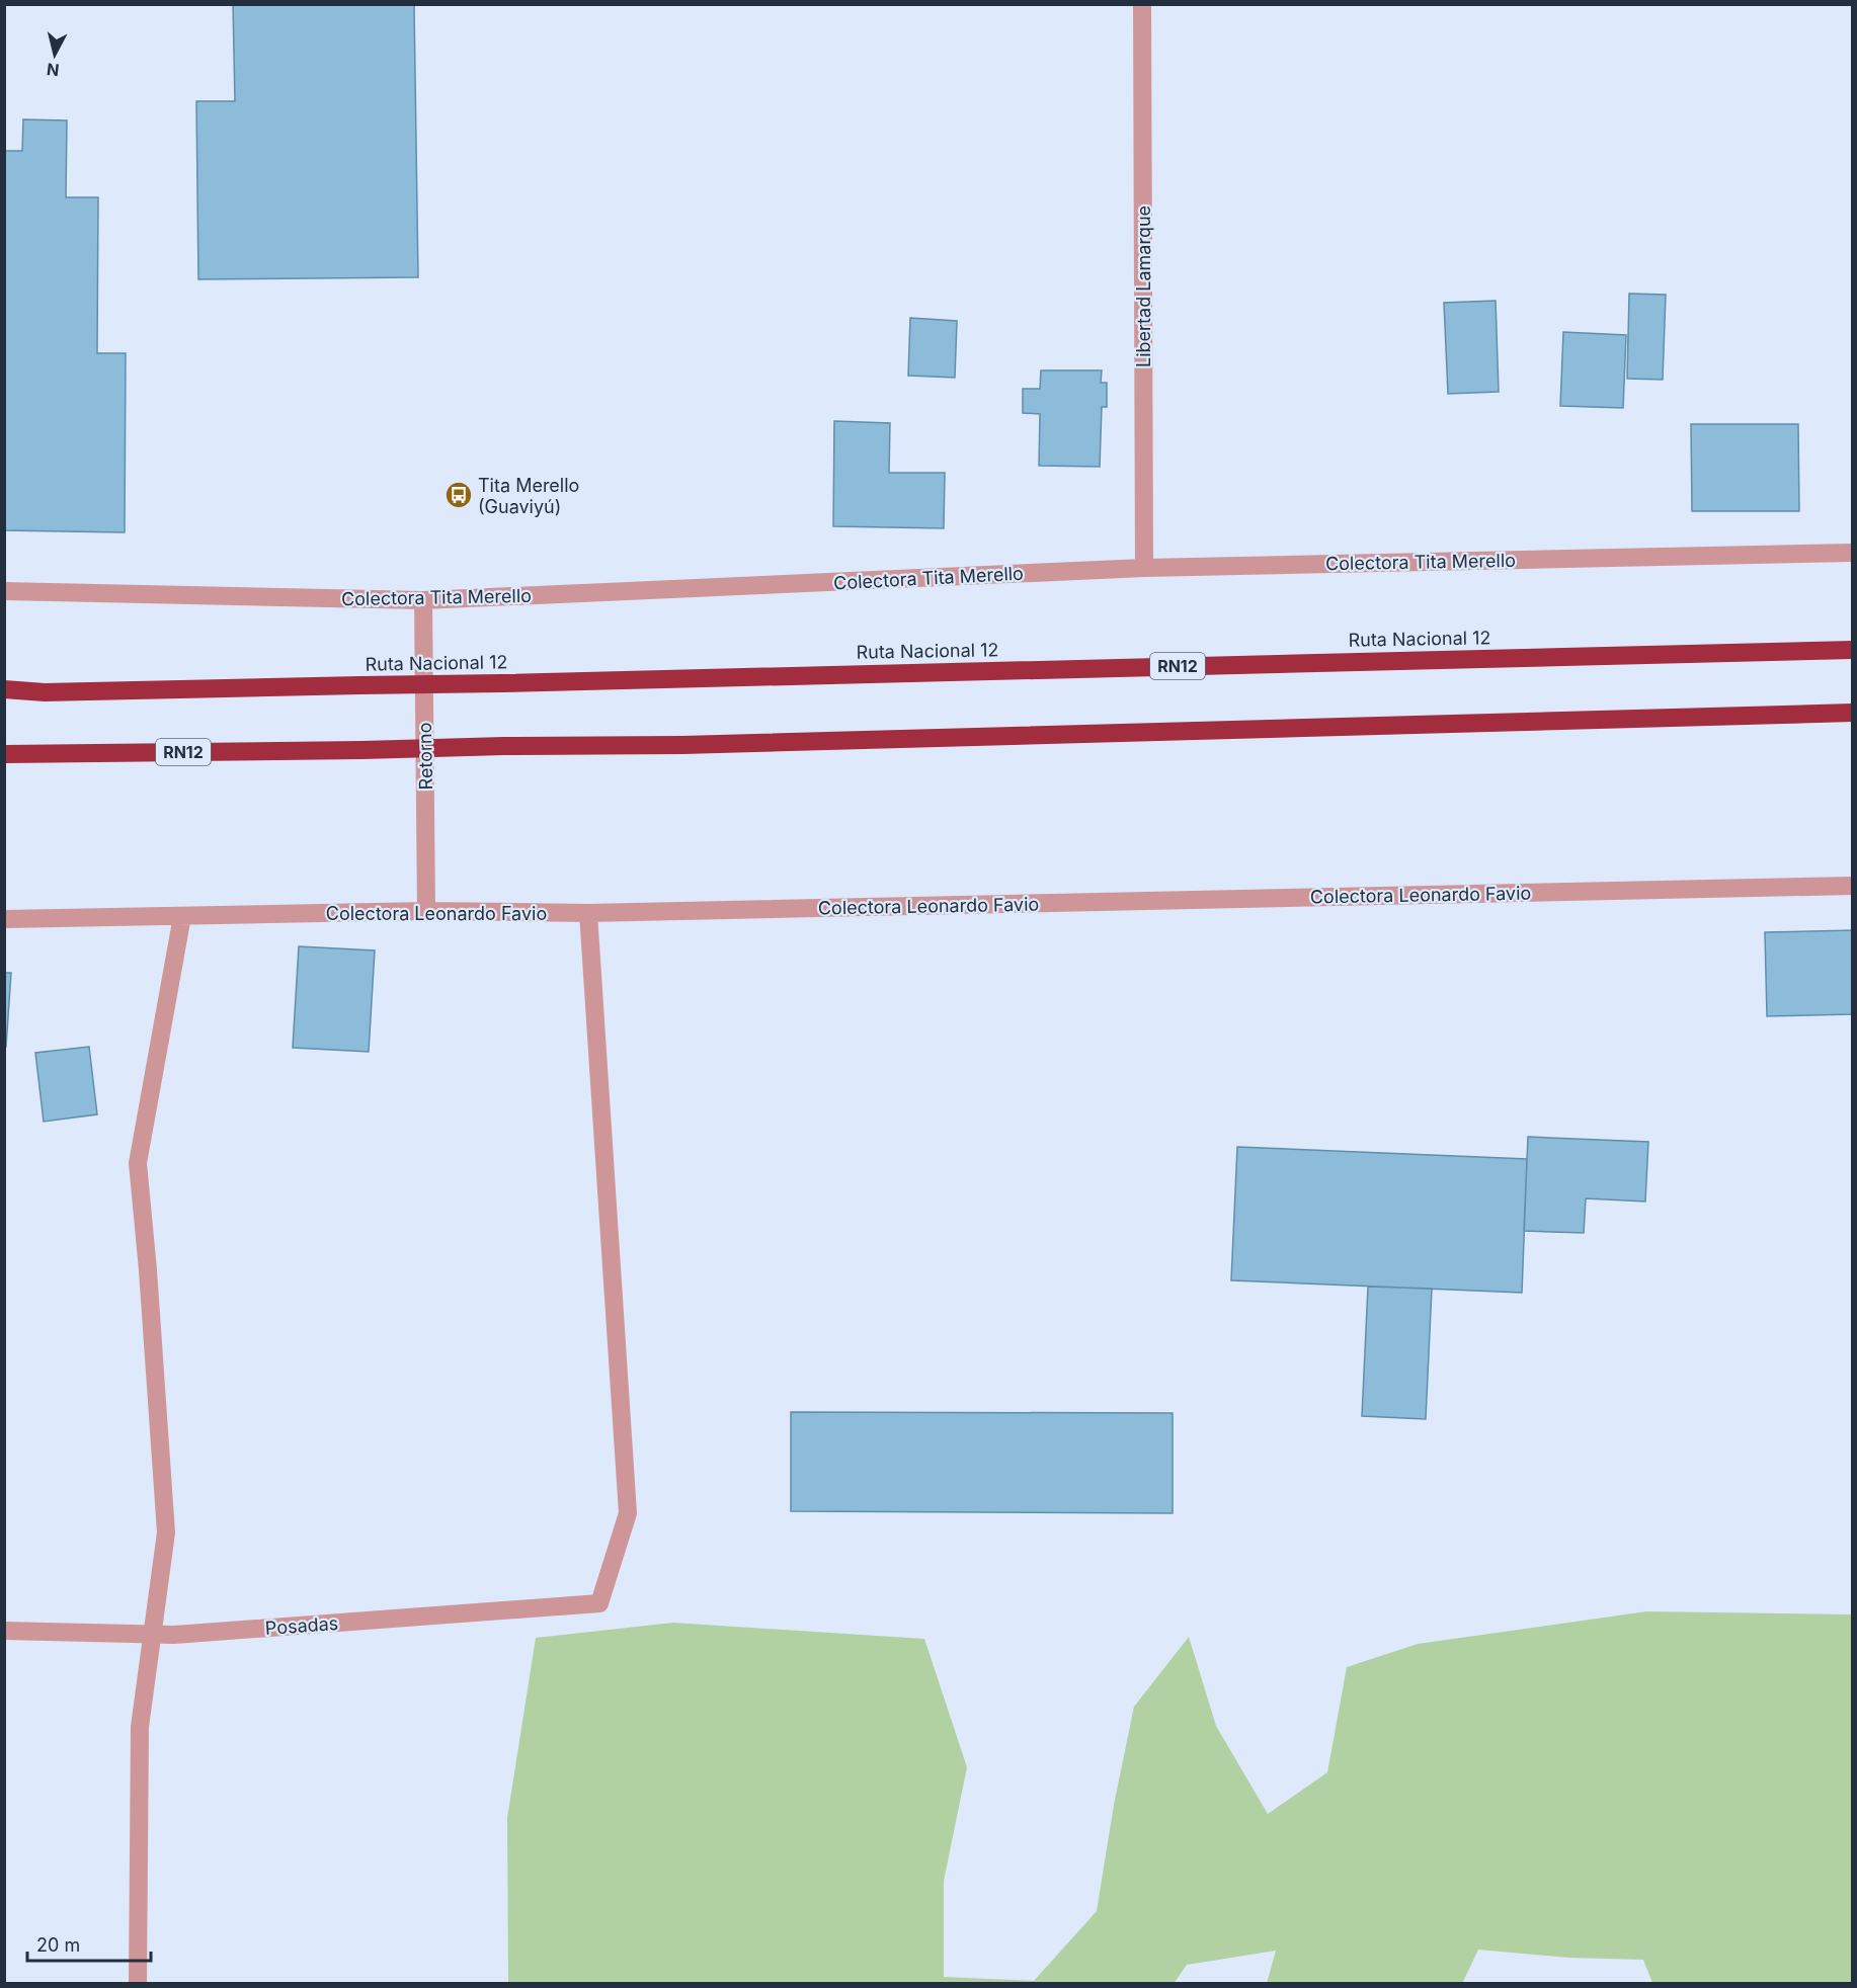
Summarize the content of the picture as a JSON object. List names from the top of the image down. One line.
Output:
{"streets":{"highway":["Ruta Nacional 12","RN12"],"street":["Libertad Lamarque","Colectora Tita Merello","Retorno","Colectora Leonardo Favio","Posadas"]},"crossings":[["Libertad Lamarque","Colectora Tita Merello"],["Colectora Tita Merello","Retorno"],["Retorno","Colectora Leonardo Favio"],["Colectora Leonardo Favio","Posadas"]],"places":{"bus stop":["Tita Merello (Guaviyú)"]},"scale_bar":"20 m","north":"bottom"}
